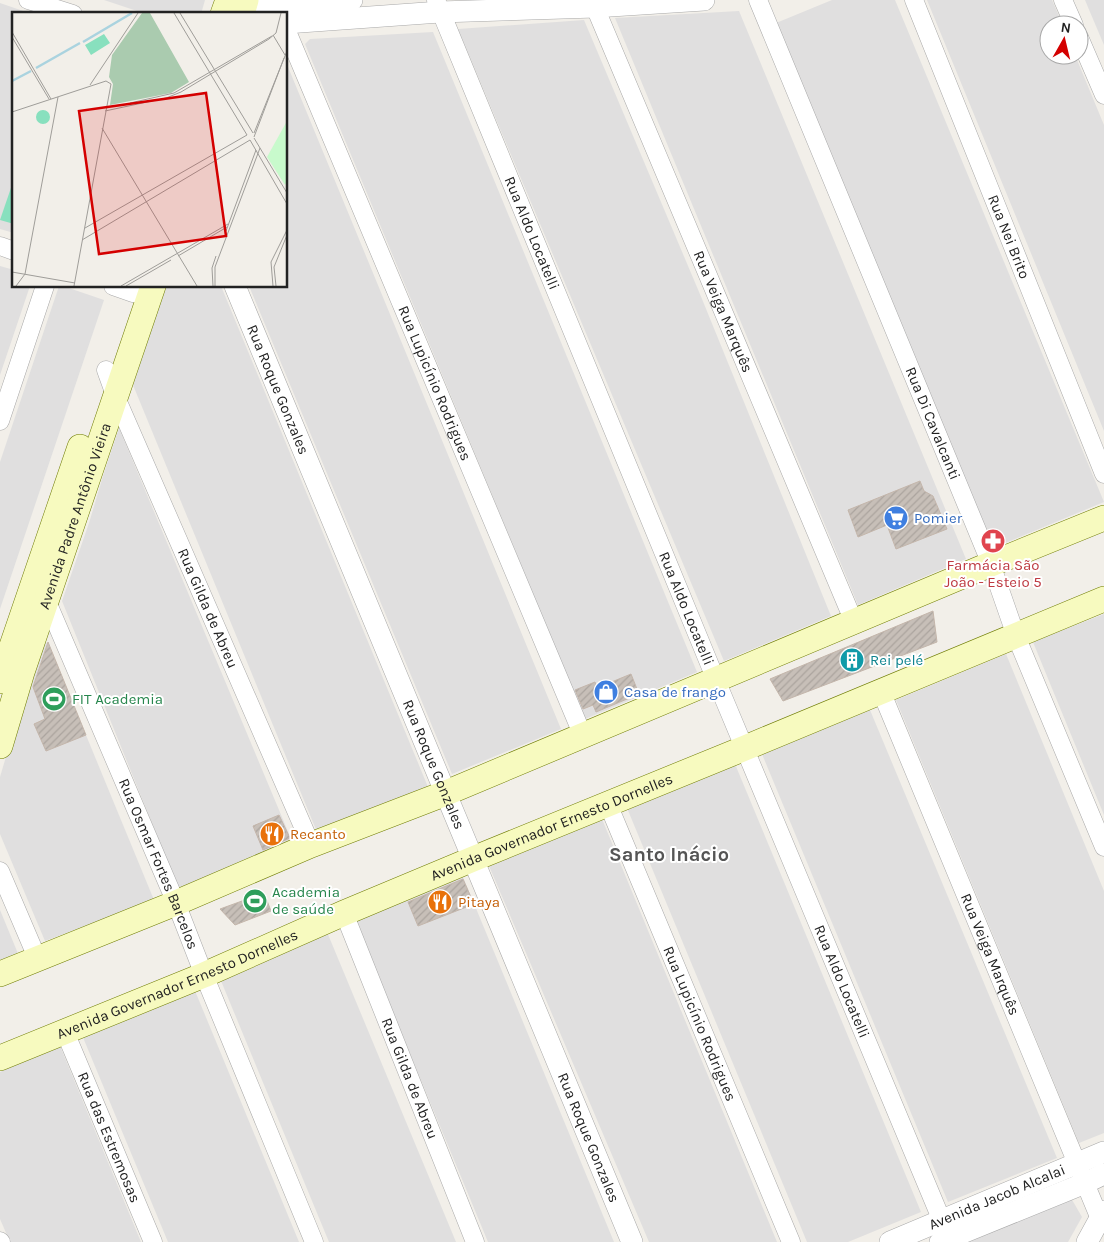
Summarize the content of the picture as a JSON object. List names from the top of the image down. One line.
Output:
{"streets":{"main road":["Avenida Padre Antônio Vieira","Avenida Governador Ernesto Dornelles"],"street":["Rua Aldo Locatelli","Rua Nei Brito","Rua Veiga Marquês","Rua Lupicínio Rodrigues","Rua Roque Gonzales","Rua Di Cavalcanti","Rua Gilda de Abreu","Rua Osmar Fortes Barcelos","Rua das Estremosas","Avenida Jacob Alcalai"]},"crossings":[["Rua Aldo Locatelli","Avenida Governador Ernesto Dornelles"],["Rua Aldo Locatelli","Avenida Jacob Alcalai"],["Rua Veiga Marquês","Avenida Governador Ernesto Dornelles"],["Rua Veiga Marquês","Avenida Jacob Alcalai"],["Rua Lupicínio Rodrigues","Avenida Governador Ernesto Dornelles"],["Rua Roque Gonzales","Avenida Governador Ernesto Dornelles"],["Rua Di Cavalcanti","Avenida Governador Ernesto Dornelles"],["Avenida Padre Antônio Vieira","Rua Gilda de Abreu"],["Avenida Padre Antônio Vieira","Rua Osmar Fortes Barcelos"],["Rua Gilda de Abreu","Avenida Governador Ernesto Dornelles"],["Avenida Governador Ernesto Dornelles","Rua Osmar Fortes Barcelos"],["Avenida Governador Ernesto Dornelles","Rua das Estremosas"]],"districts":["Santo Inácio"],"places":{"supermarket":["Pomier"],"pharmacy":["Farmácia São João - Esteio 5"],"building":["Rei pelé"],"shop":["Casa de frango"],"sports":["FIT Academia","Academia de saúde"],"restaurant":["Recanto","Pitaya"]},"north":"top"}
